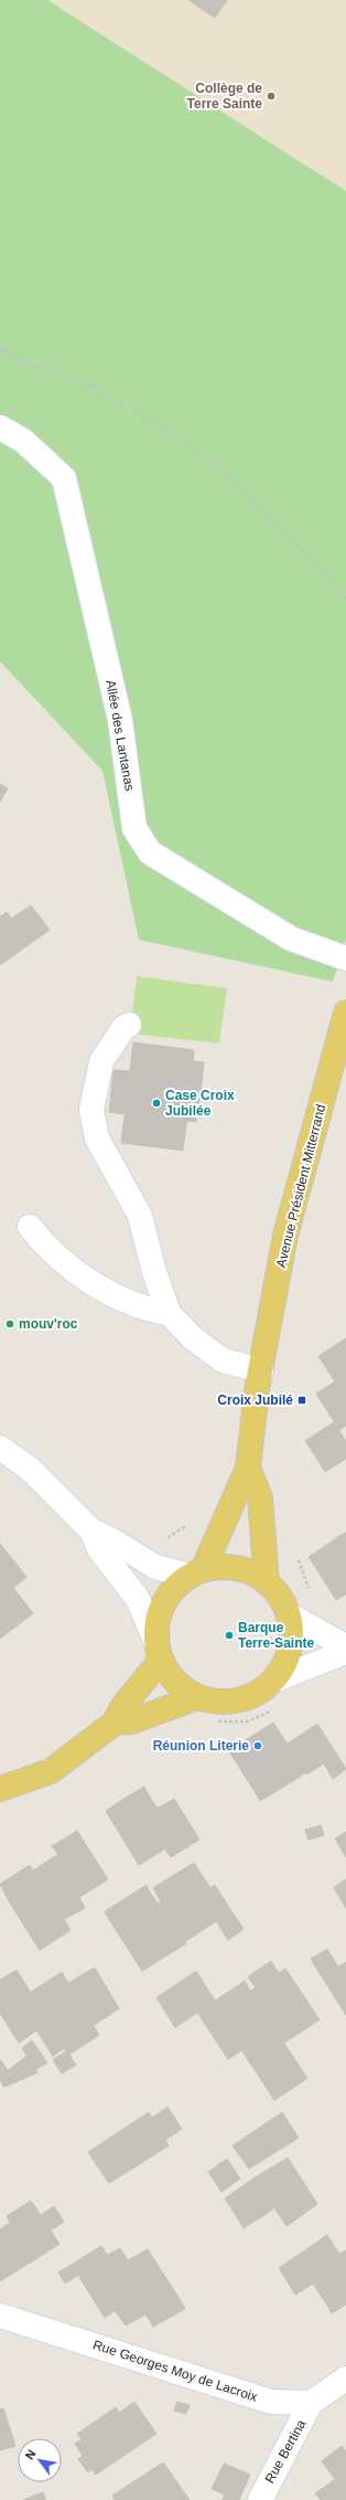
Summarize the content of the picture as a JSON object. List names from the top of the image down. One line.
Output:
{"streets":{"main road":["Avenue Président Mitterrand"],"street":["Allée des Lantanas","Rue Georges Moy de Lacroix","Rue Bertina"]},"crossings":[["Rue Georges Moy de Lacroix","Rue Bertina"]],"places":{"other":["Collège de Terre Sainte","Case Croix Jubilée","mouv'roc","Barque Terre-Sainte","Réunion Literie"],"transit":["Croix Jubilé"]},"north":"top left"}
